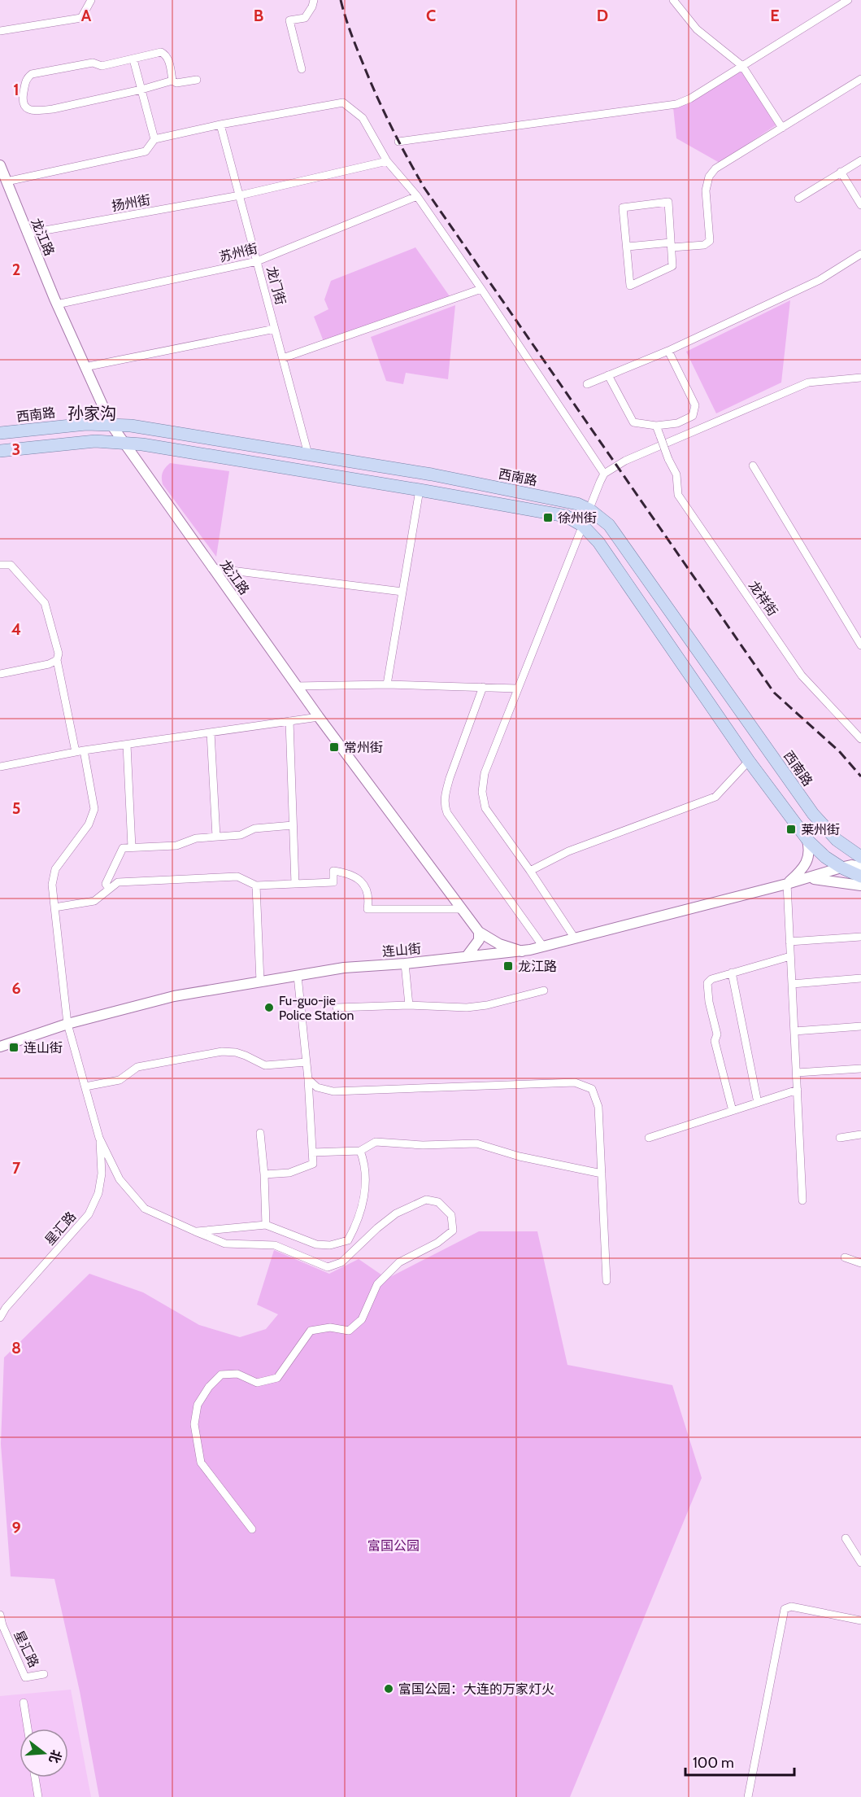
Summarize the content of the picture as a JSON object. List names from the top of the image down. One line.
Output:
{"streets":{"main road":["西南路"],"street":["扬州街","龙江路","苏州街","龙门街","龙祥街","连山街","星汇路"]},"crossings":[["扬州街","龙江路"],["扬州街","龙门街"],["龙江路","苏州街"],["龙江路","西南路"],["龙江路","连山街"],["苏州街","龙门街"],["龙门街","西南路"]],"districts":["孙家沟"],"parks":["富国公园"],"places":{"transit":["徐州街","常州街","莱州街","龙江路","连山街"],"other":["Fu-guo-jie Police Station","富国公园：大连的万家灯火"]},"scale_bar":"100 m","north":"right","grid":{"columns":["A","B","C","D","E"],"rows":["1","2","3","4","5","6","7","8","9"]}}
